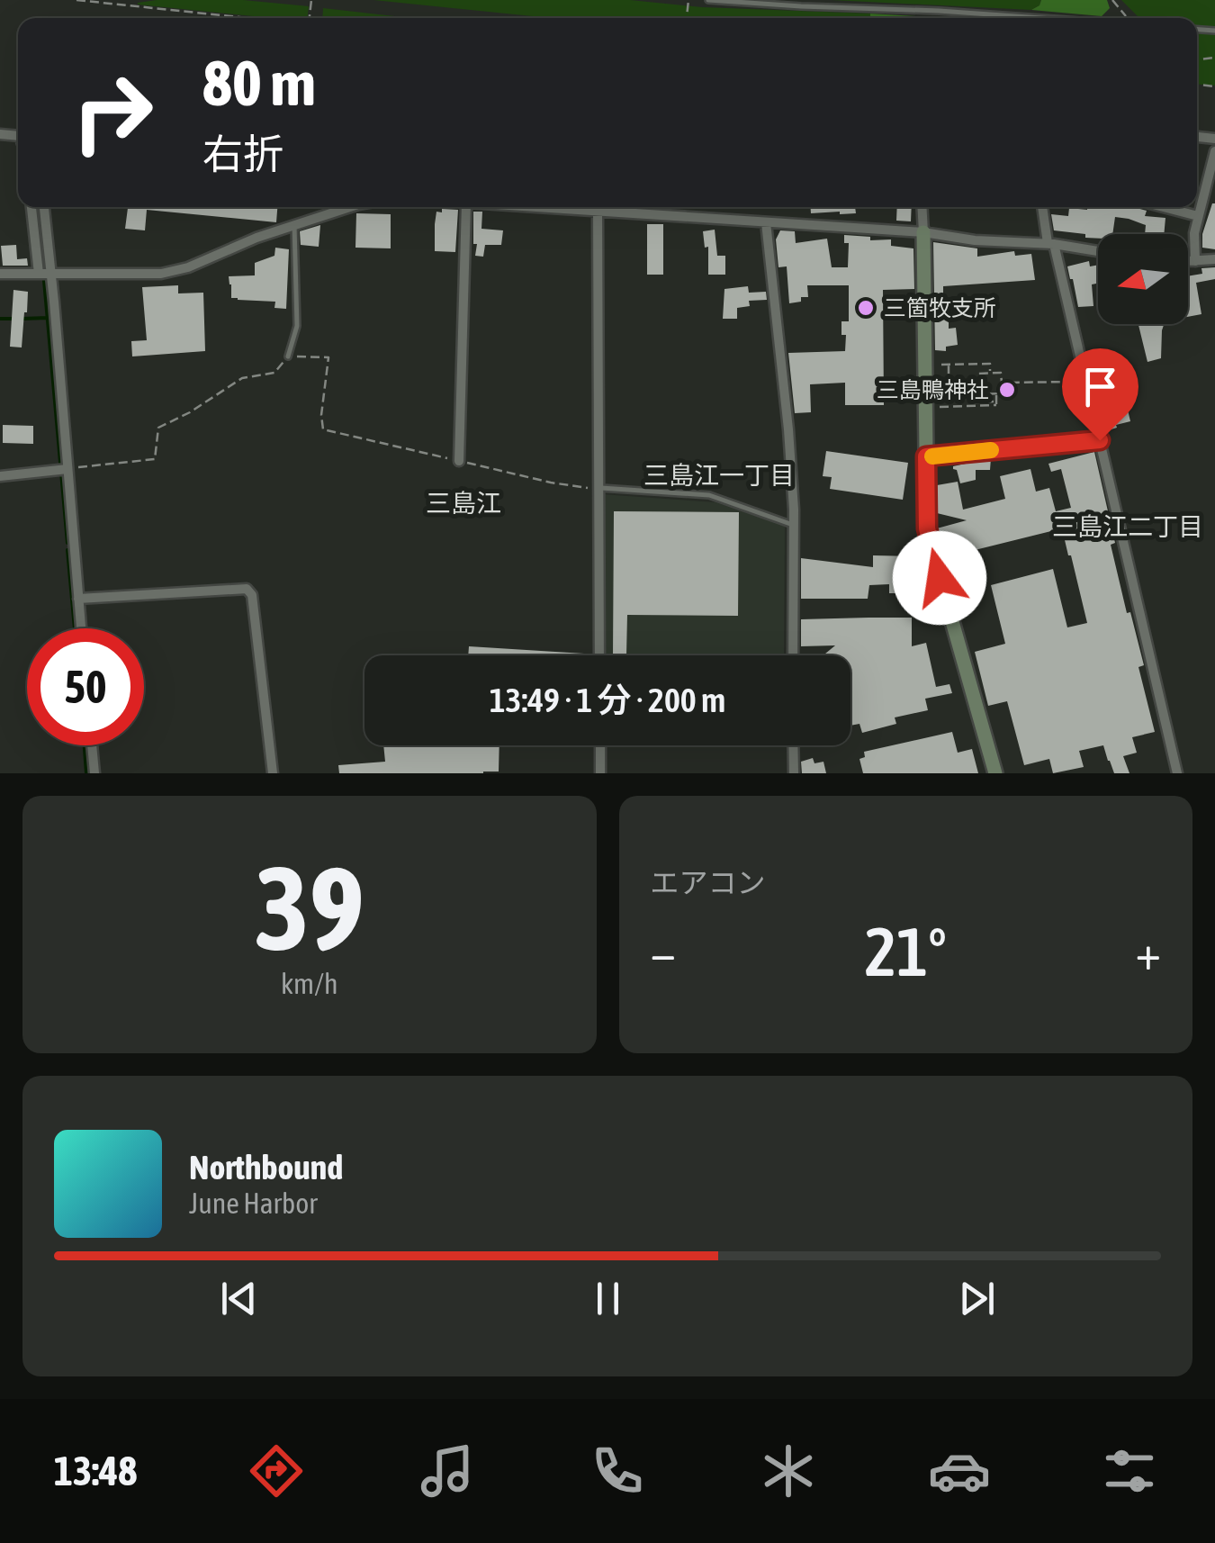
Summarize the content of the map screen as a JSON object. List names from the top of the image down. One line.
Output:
{"districts":["三島江一丁目","三島江","三島江二丁目"],"places":["三箇牧支所","三島鴨神社"],"north":"left","page":{"turn":["80 m","右折"],"limit":"50","trip":"13:49 · 1 分 · 200 m","tile":[["39","km/h"],"エアコン"],"heat":["−","21°","+"],"song":["Northbound","June Harbor"],"tabs":"13:48"}}
